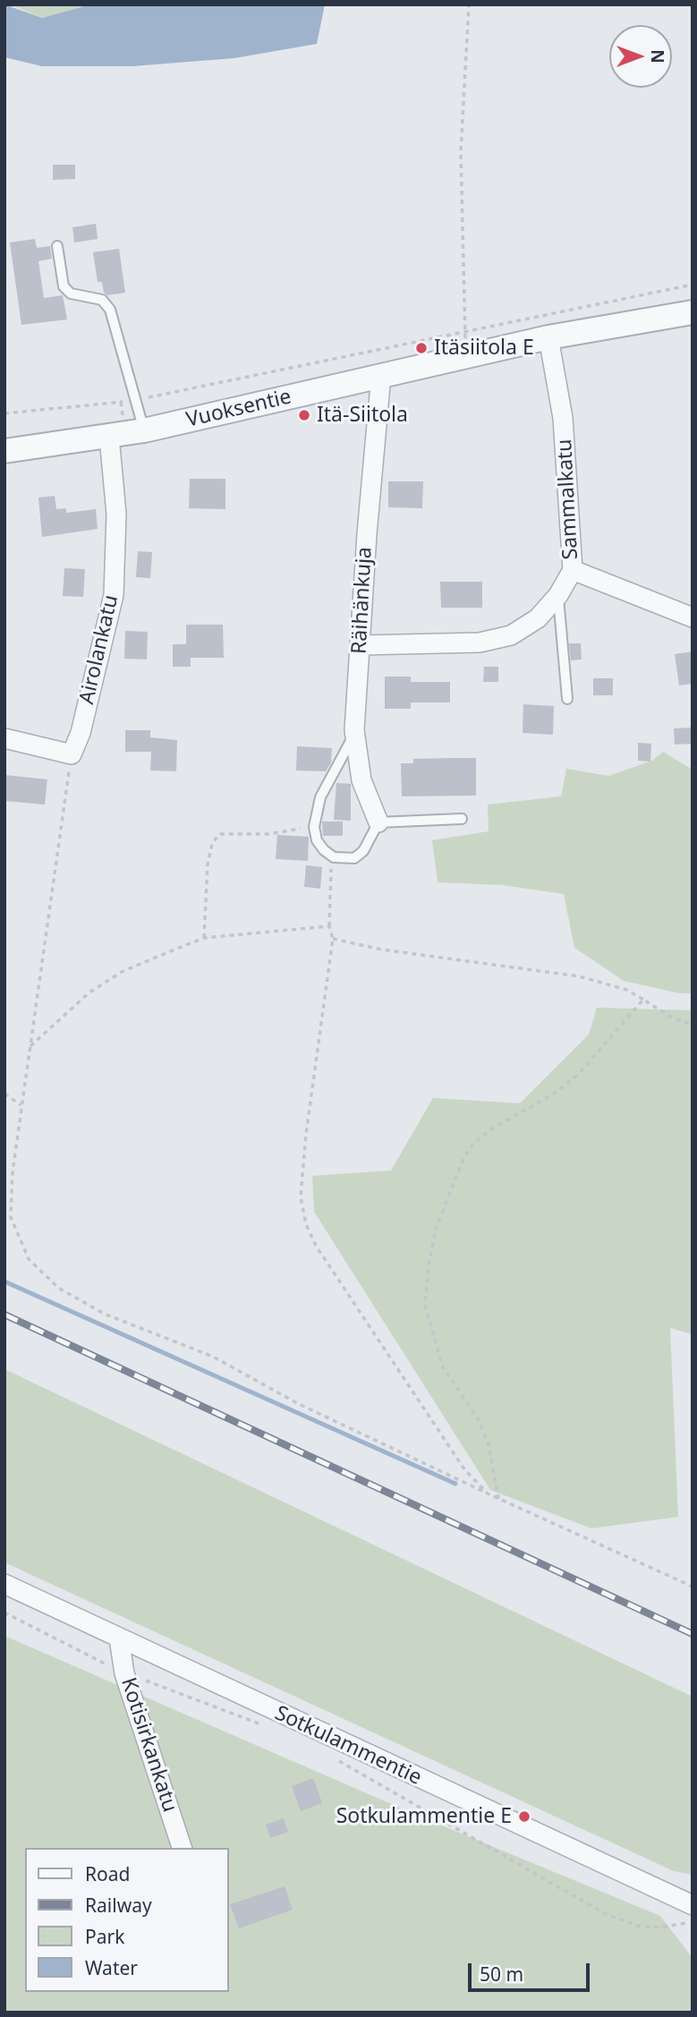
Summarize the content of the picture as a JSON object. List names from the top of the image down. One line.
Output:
{"streets":{"street":["Vuoksentie","Sammalkatu","Räihänkuja","Airolankatu","Kotisirkankatu","Sotkulammentie"]},"crossings":[["Vuoksentie","Sammalkatu"],["Vuoksentie","Räihänkuja"],["Vuoksentie","Airolankatu"],["Sammalkatu","Räihänkuja"],["Kotisirkankatu","Sotkulammentie"]],"places":["Itäsiitola E","Itä-Siitola","Sotkulammentie E"],"legend":["Road","Railway","Park","Water"],"scale_bar":"50 m","north":"right"}
